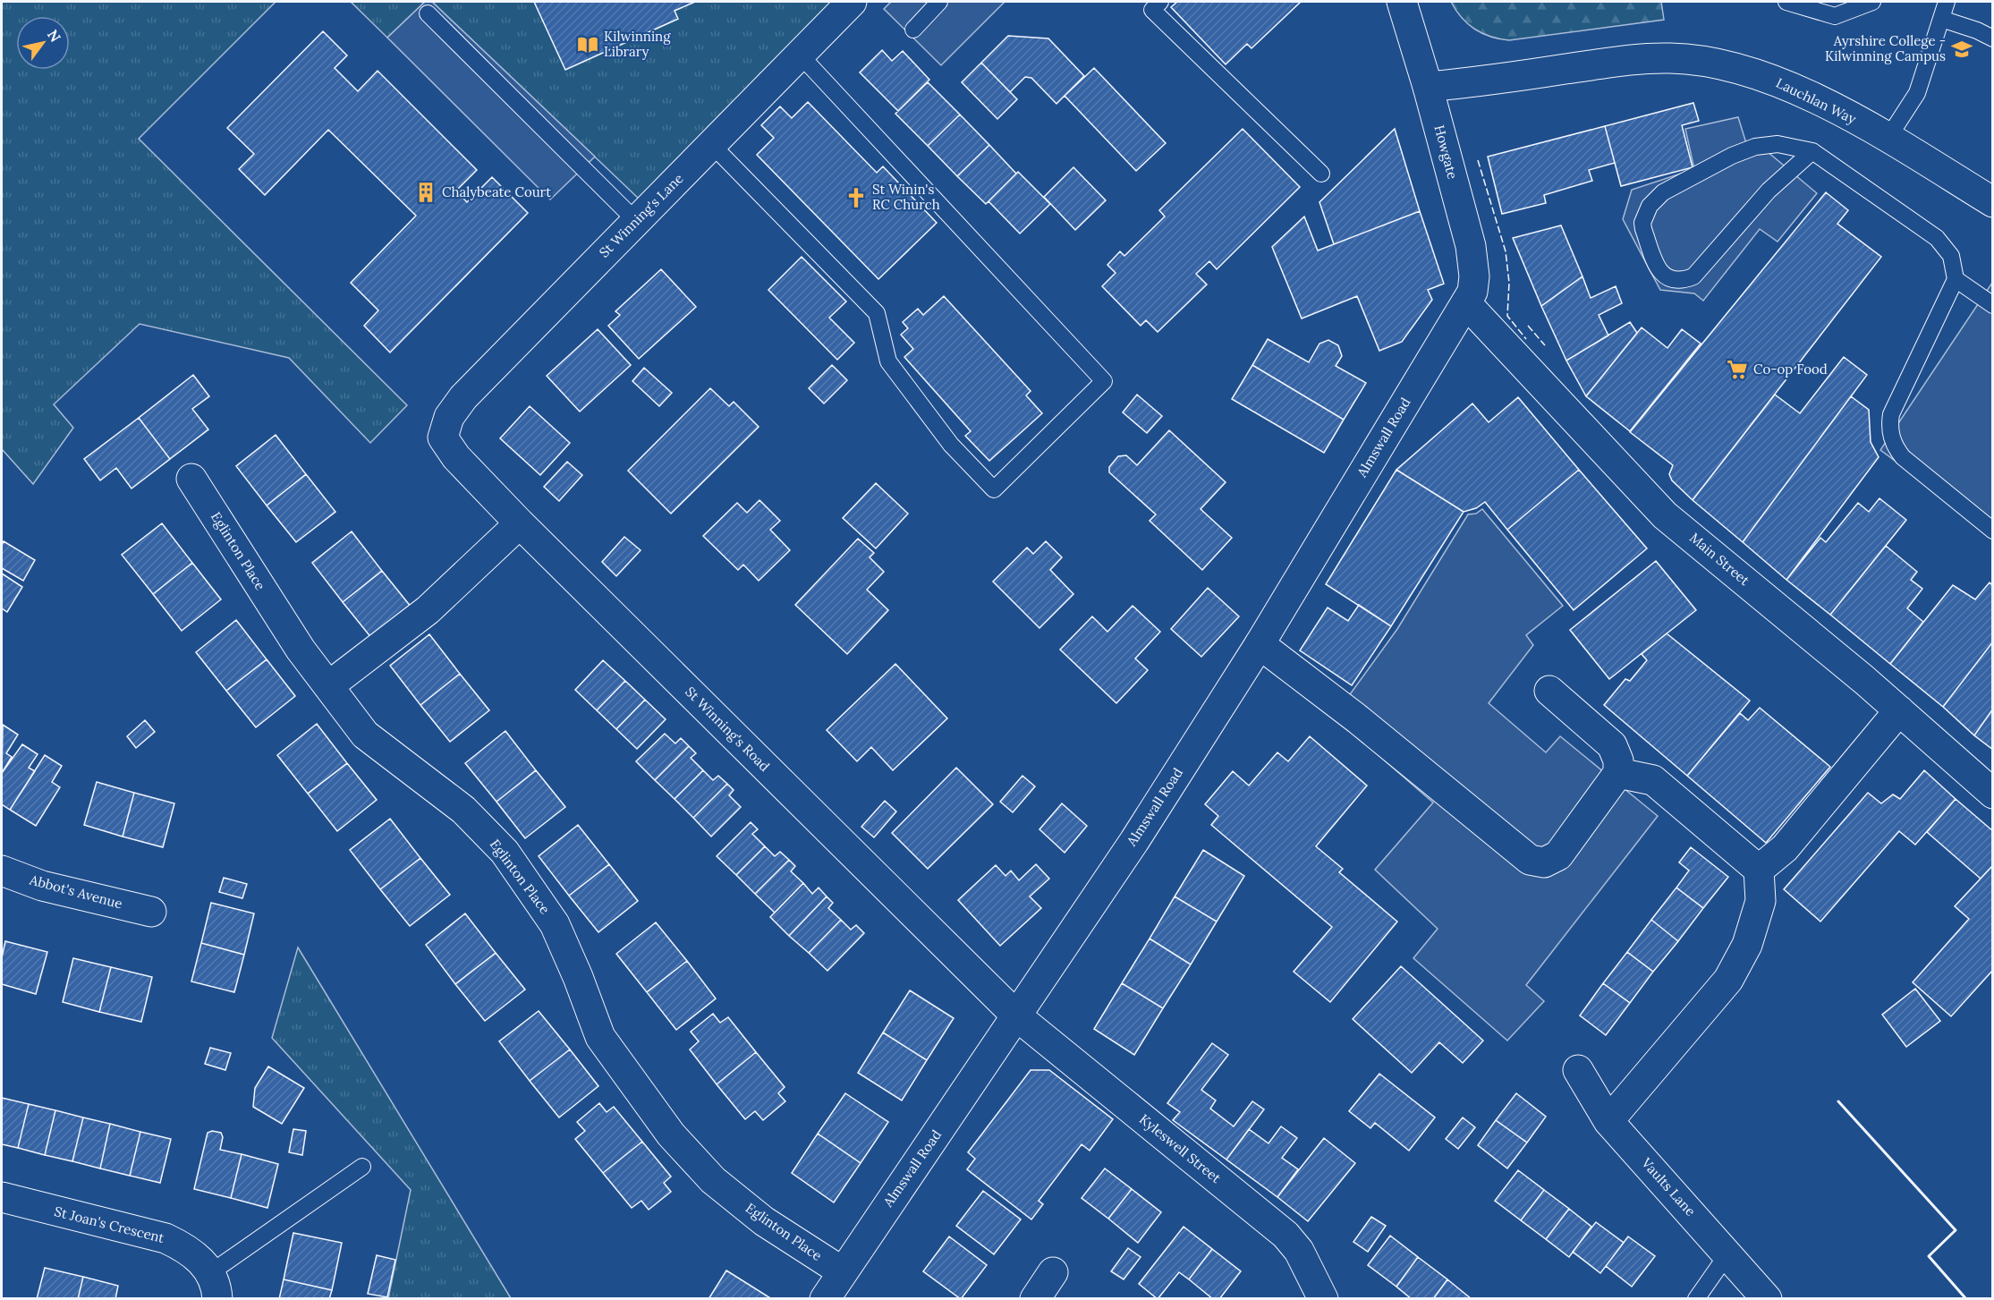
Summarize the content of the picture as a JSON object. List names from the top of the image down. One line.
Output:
{"streets":{"street":["Lauchlan Way","Howgate","St Winning's Lane","Almswall Road","Eglinton Place","Main Street","St Winning's Road","Abbot's Avenue","Kyleswell Street","Vaults Lane","St Joan's Crescent"]},"crossings":[["Lauchlan Way","Howgate"],["Howgate","Almswall Road"],["Howgate","Main Street"],["St Winning's Lane","St Winning's Road"],["Almswall Road","Eglinton Place"],["Almswall Road","Main Street"],["Almswall Road","St Winning's Road"],["Almswall Road","Kyleswell Street"],["St Winning's Road","Kyleswell Street"]],"places":{"library":["Kilwinning Library"],"school or university":["Ayrshire College - Kilwinning Campus"],"building":["Chalybeate Court"],"church":["St Winin's RC Church"],"supermarket":["Co-op Food"]},"north":"top right"}
